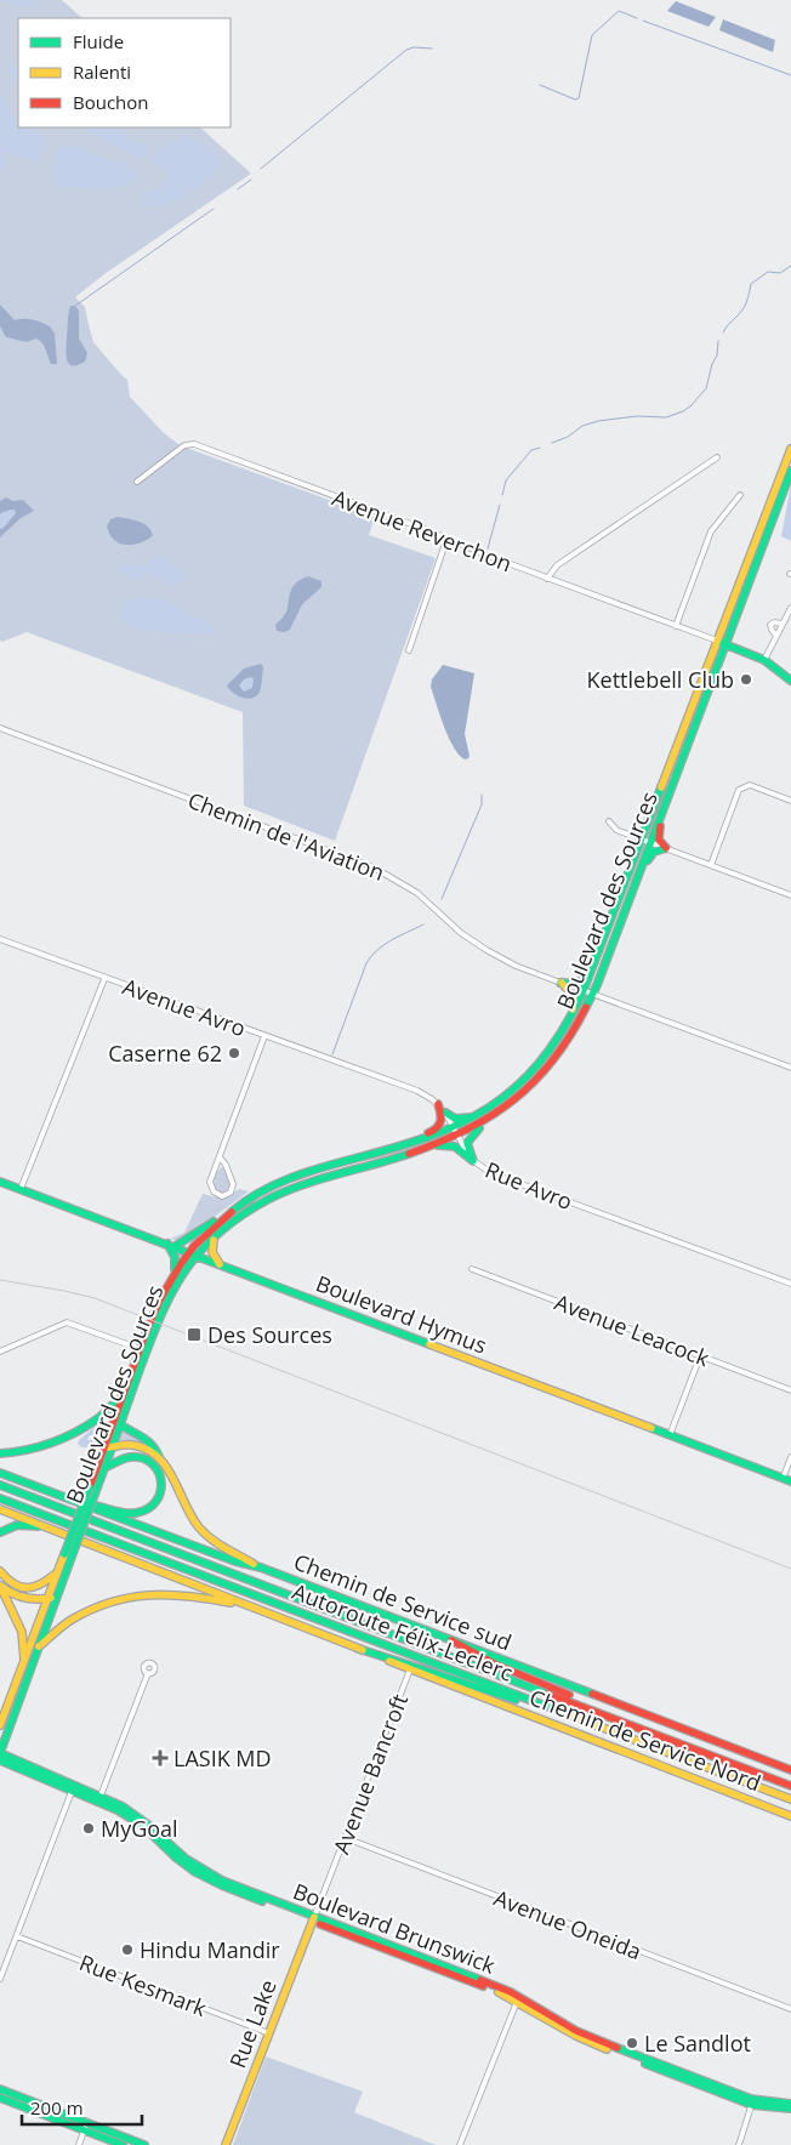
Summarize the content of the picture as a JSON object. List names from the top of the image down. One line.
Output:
{"streets":{"main road":["Boulevard des Sources","Boulevard Hymus","Chemin de Service sud","Autoroute Félix-Leclerc","Chemin de Service Nord","Boulevard Brunswick","Rue Lake"],"street":["Avenue Reverchon","Chemin de l'Aviation","Avenue Avro","Rue Avro","Avenue Leacock","Avenue Bancroft","Avenue Oneida","Rue Kesmark"]},"crossings":[["Avenue Reverchon","Boulevard des Sources"],["Chemin de l'Aviation","Boulevard des Sources"],["Boulevard des Sources","Rue Avro"],["Boulevard des Sources","Boulevard Hymus"],["Boulevard des Sources","Boulevard Brunswick"],["Avenue Avro","Rue Avro"],["Chemin de Service Nord","Avenue Bancroft"],["Avenue Bancroft","Avenue Oneida"],["Avenue Bancroft","Boulevard Brunswick"],["Avenue Bancroft","Rue Lake"],["Boulevard Brunswick","Rue Lake"],["Rue Kesmark","Rue Lake"]],"places":{"other":["Kettlebell Club","Caserne 62","MyGoal","Hindu Mandir","Le Sandlot"],"transit":["Des Sources"],"health":["LASIK MD"]},"legend":["Fluide","Ralenti","Bouchon"],"scale_bar":"200 m"}
